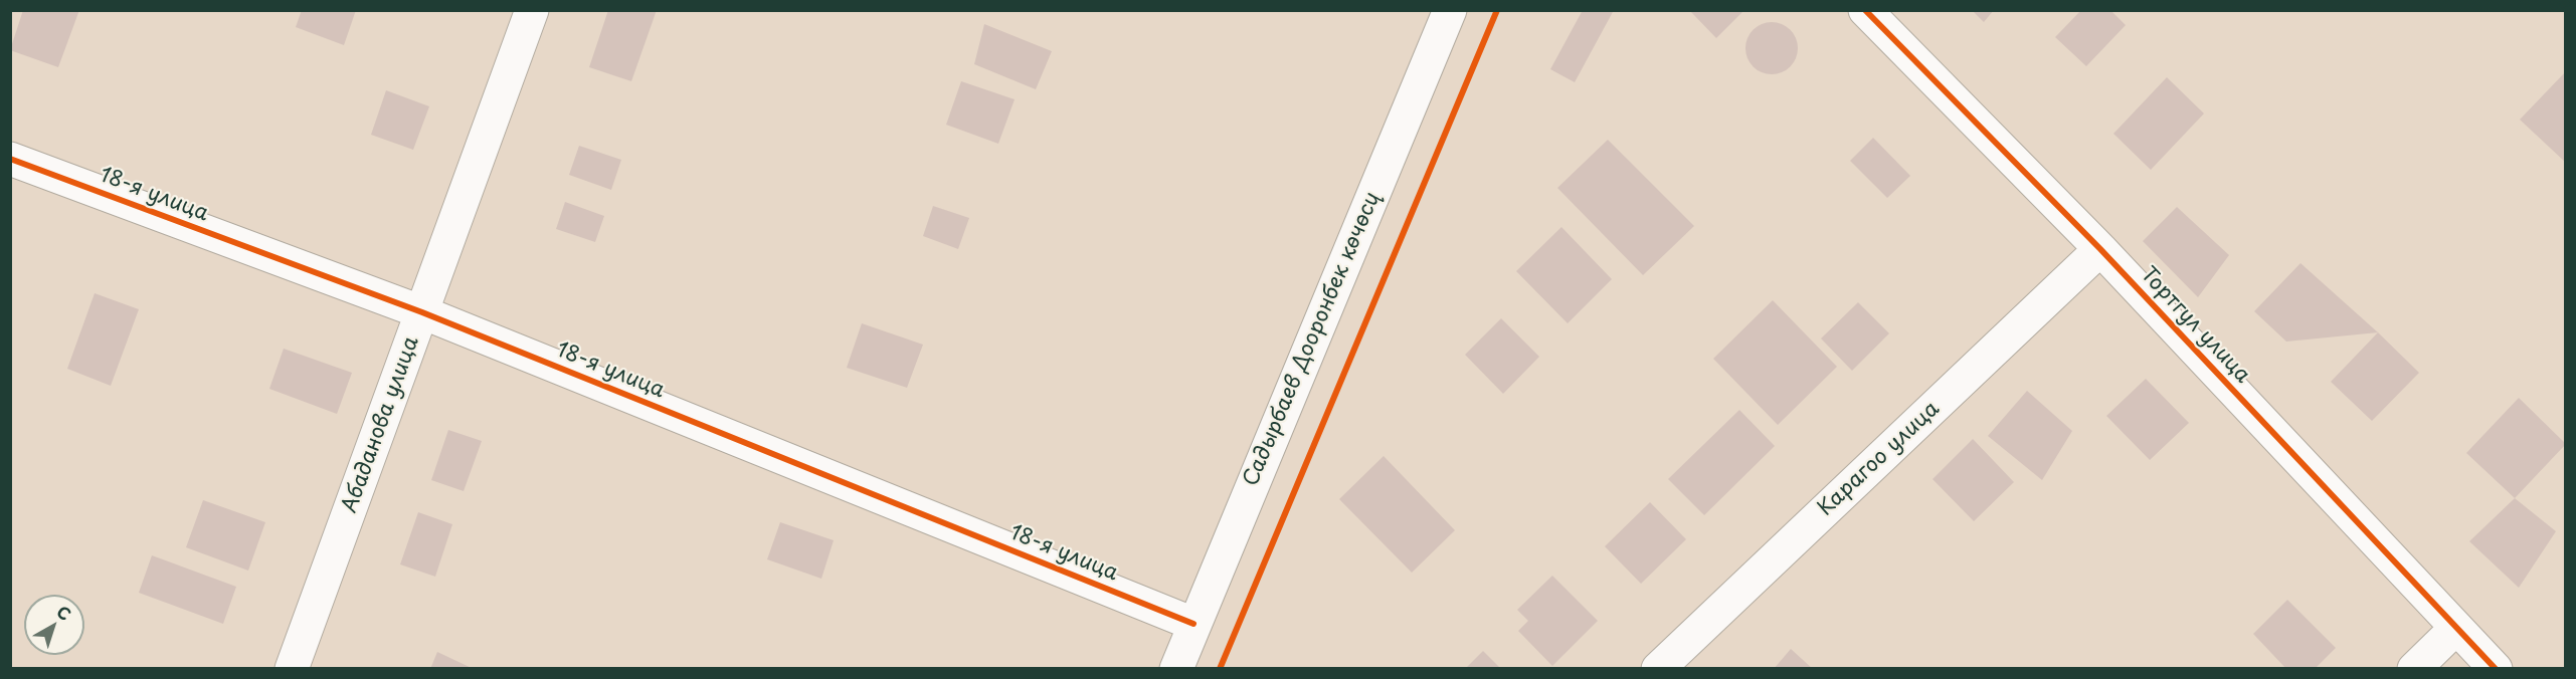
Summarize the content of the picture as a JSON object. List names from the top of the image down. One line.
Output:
{"streets":{"street":["18-я улица","Тортгул улица","Садырбаев Дооронбек көчөсү","Абаданова улица","Карагоо улица"]},"crossings":[["18-я улица","Садырбаев Дооронбек көчөсү"],["18-я улица","Абаданова улица"],["Тортгул улица","Карагоо улица"]],"north":"top right"}
